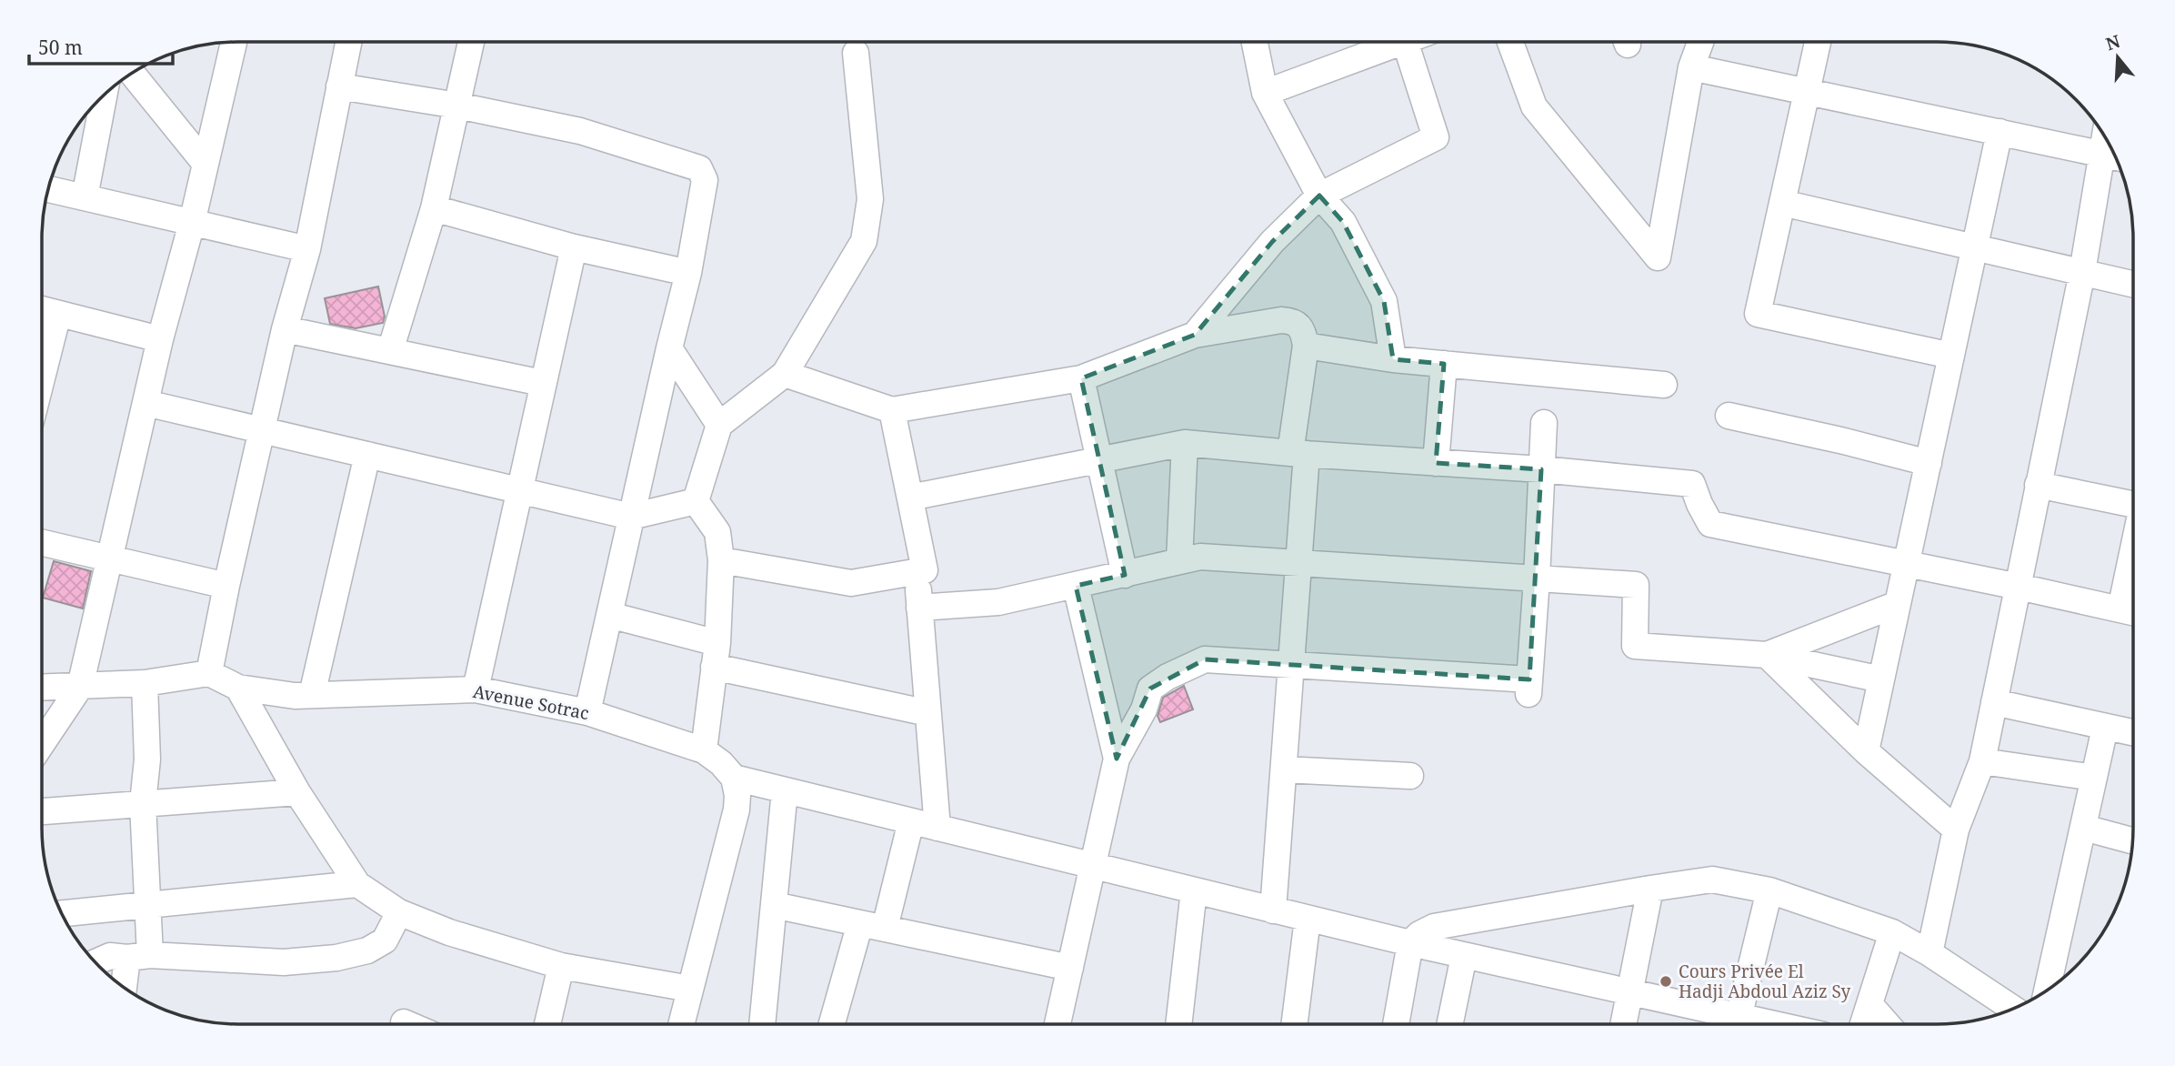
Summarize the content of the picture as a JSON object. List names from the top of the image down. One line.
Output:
{"streets":{"street":["Avenue Sotrac"]},"places":["Cours Privée El Hadji Abdoul Aziz Sy"],"scale_bar":"50 m","north":"top"}
